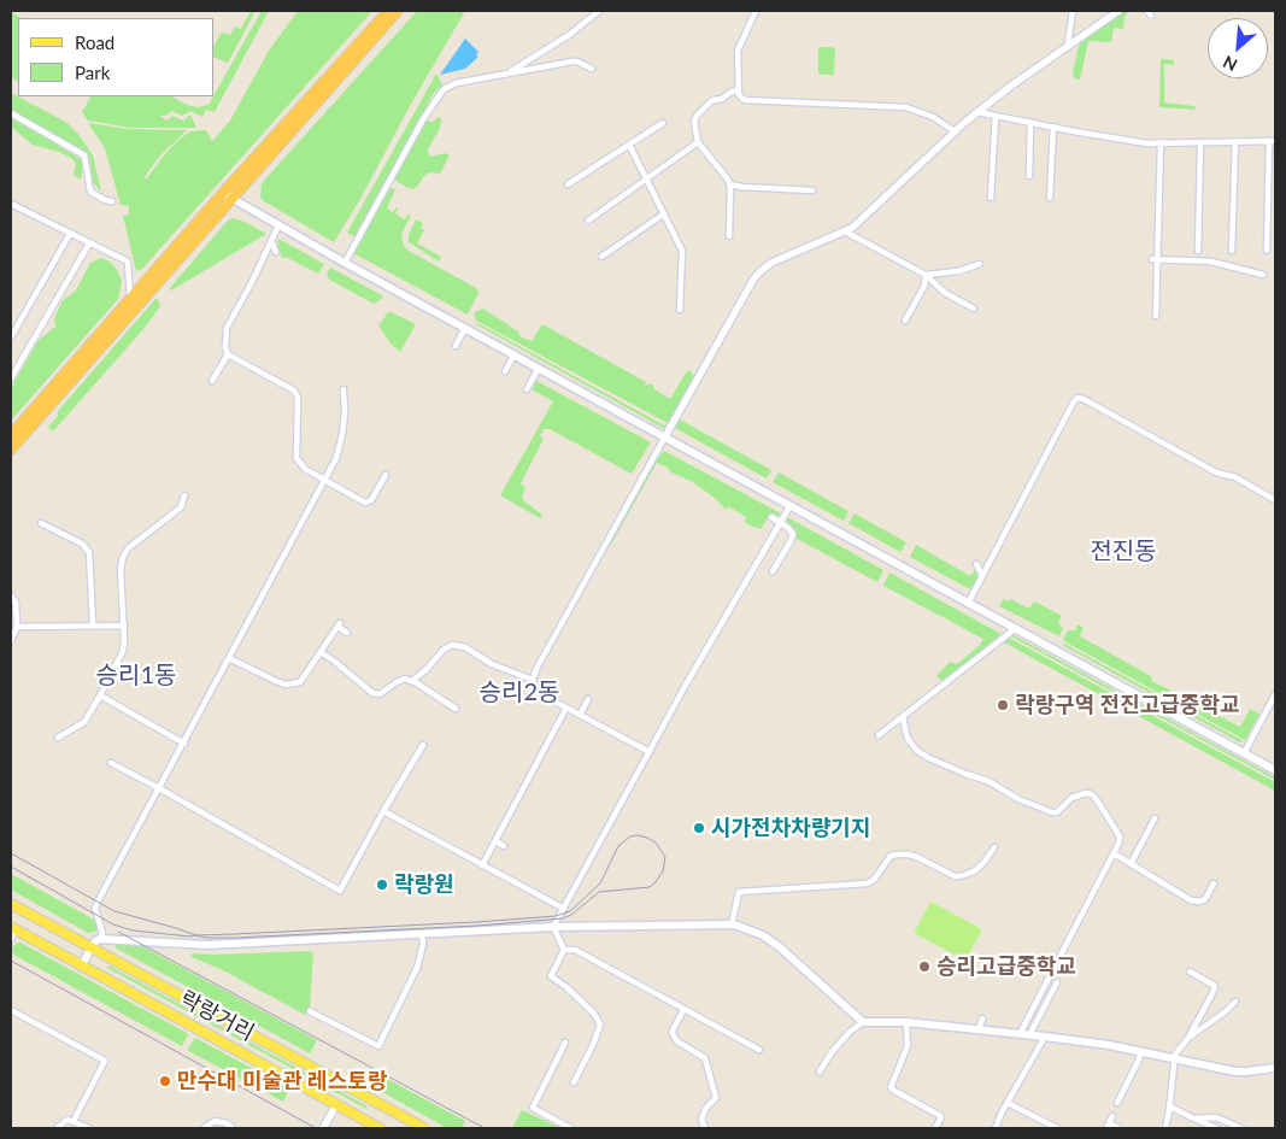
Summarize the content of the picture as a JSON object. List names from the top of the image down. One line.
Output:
{"streets":{"main road":["락랑거리"]},"districts":["전진동","승리1동","승리2동"],"places":["락랑구역 전진고급중학교","시가전차차량기지","락랑원","승리고급중학교","만수대 미술관 레스토랑"],"legend":["Road","Park"],"north":"bottom left"}
